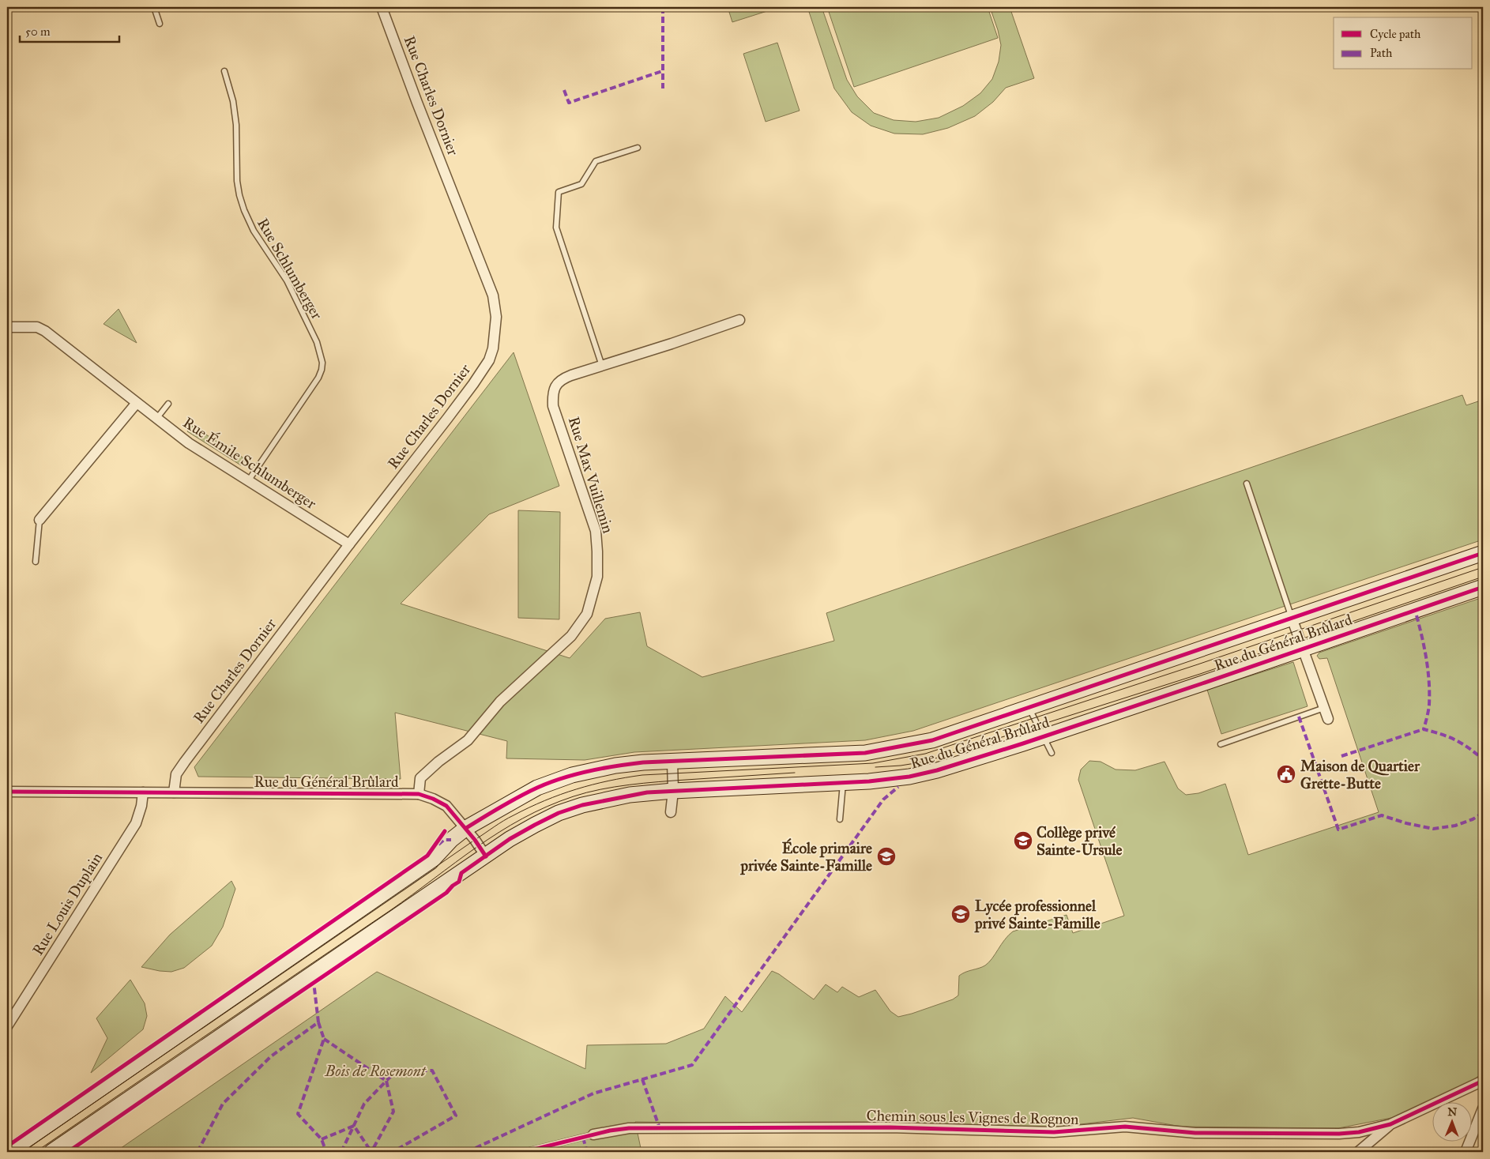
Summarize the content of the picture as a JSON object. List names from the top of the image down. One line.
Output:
{"streets":{"main road":["Rue du Général Brûlard"],"street":["Rue Charles Dornier","Rue Émile Schlumberger","Rue Max Vuillemin","Rue Louis Duplain","Chemin sous les Vignes de Rognon"],"lane":["Rue Schlumberger"]},"crossings":[["Rue Charles Dornier","Rue Émile Schlumberger"],["Rue Charles Dornier","Rue du Général Brûlard"],["Rue Schlumberger","Rue Émile Schlumberger"],["Rue Max Vuillemin","Rue du Général Brûlard"],["Rue du Général Brûlard","Rue Louis Duplain"]],"parks":["Bois de Rosemont"],"places":{"public building":["Maison de Quartier Grette-Butte"],"school or university":["Collège privé Sainte-Ursule","École primaire privée Sainte-Famille","Lycée professionnel privé Sainte-Famille"]},"legend":["Cycle path","Path"],"scale_bar":"50 m","north":"top"}
